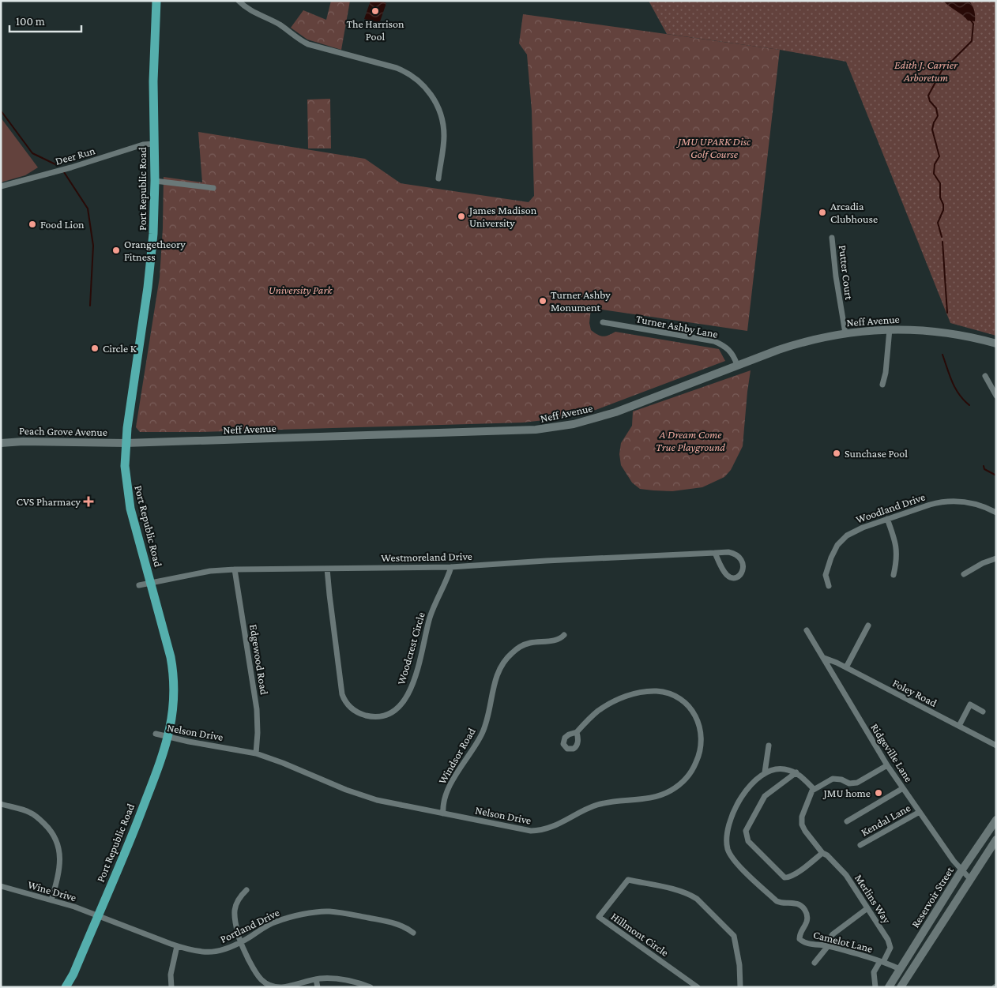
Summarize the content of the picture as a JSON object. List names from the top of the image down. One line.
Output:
{"streets":{"main road":["Port Republic Road","Neff Avenue","Peach Grove Avenue","Reservoir Street"],"street":["Deer Run","Putter Court","Turner Ashby Lane","Woodland Drive","Westmoreland Drive","Woodcrest Circle","Edgewood Road","Foley Road","Nelson Drive","Ridgeville Lane","Windsor Road","Kendal Lane","Wine Drive","Merlins Way","Portland Drive","Hillmont Circle","Camelot Lane"]},"crossings":[["Deer Run","Port Republic Road"],["Port Republic Road","Neff Avenue"],["Port Republic Road","Peach Grove Avenue"],["Port Republic Road","Westmoreland Drive"],["Port Republic Road","Nelson Drive"],["Port Republic Road","Wine Drive"],["Port Republic Road","Portland Drive"],["Putter Court","Neff Avenue"],["Neff Avenue","Turner Ashby Lane"],["Neff Avenue","Peach Grove Avenue"],["Westmoreland Drive","Woodcrest Circle"],["Westmoreland Drive","Edgewood Road"],["Edgewood Road","Nelson Drive"],["Foley Road","Ridgeville Lane"],["Nelson Drive","Windsor Road"],["Ridgeville Lane","Kendal Lane"],["Ridgeville Lane","Reservoir Street"],["Wine Drive","Portland Drive"],["Reservoir Street","Camelot Lane"],["Merlins Way","Camelot Lane"]],"parks":["Edith J. Carrier Arboretum","JMU UPARK Disc Golf Course","University Park","A Dream Come True Playground"],"places":{"other":["The Harrison Pool","Arcadia Clubhouse","James Madison University","Food Lion","Orangetheory Fitness","Turner Ashby Monument","Circle K","Sunchase Pool","JMU home"],"health":["CVS Pharmacy"]},"scale_bar":"100 m"}
